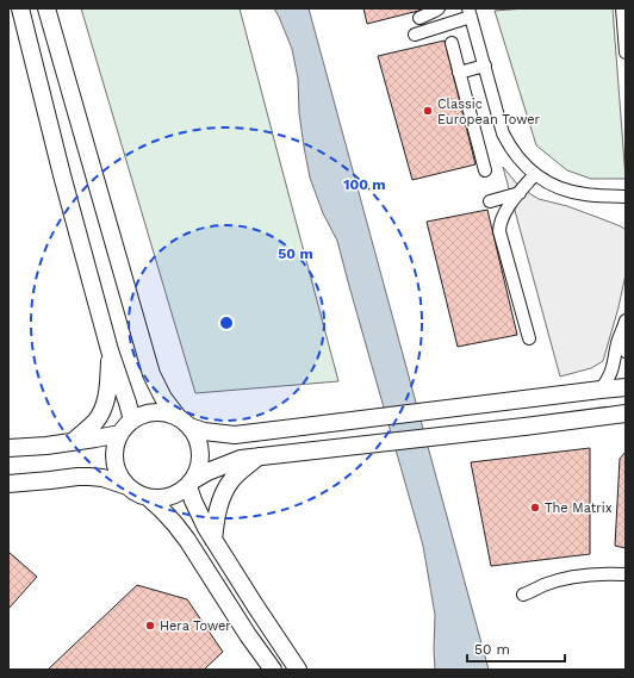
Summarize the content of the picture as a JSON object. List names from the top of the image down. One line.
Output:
{"places":["Classic European Tower","The Matrix","Hera Tower"],"scale_bar":"50 m","rings":["100 m","50 m"]}
